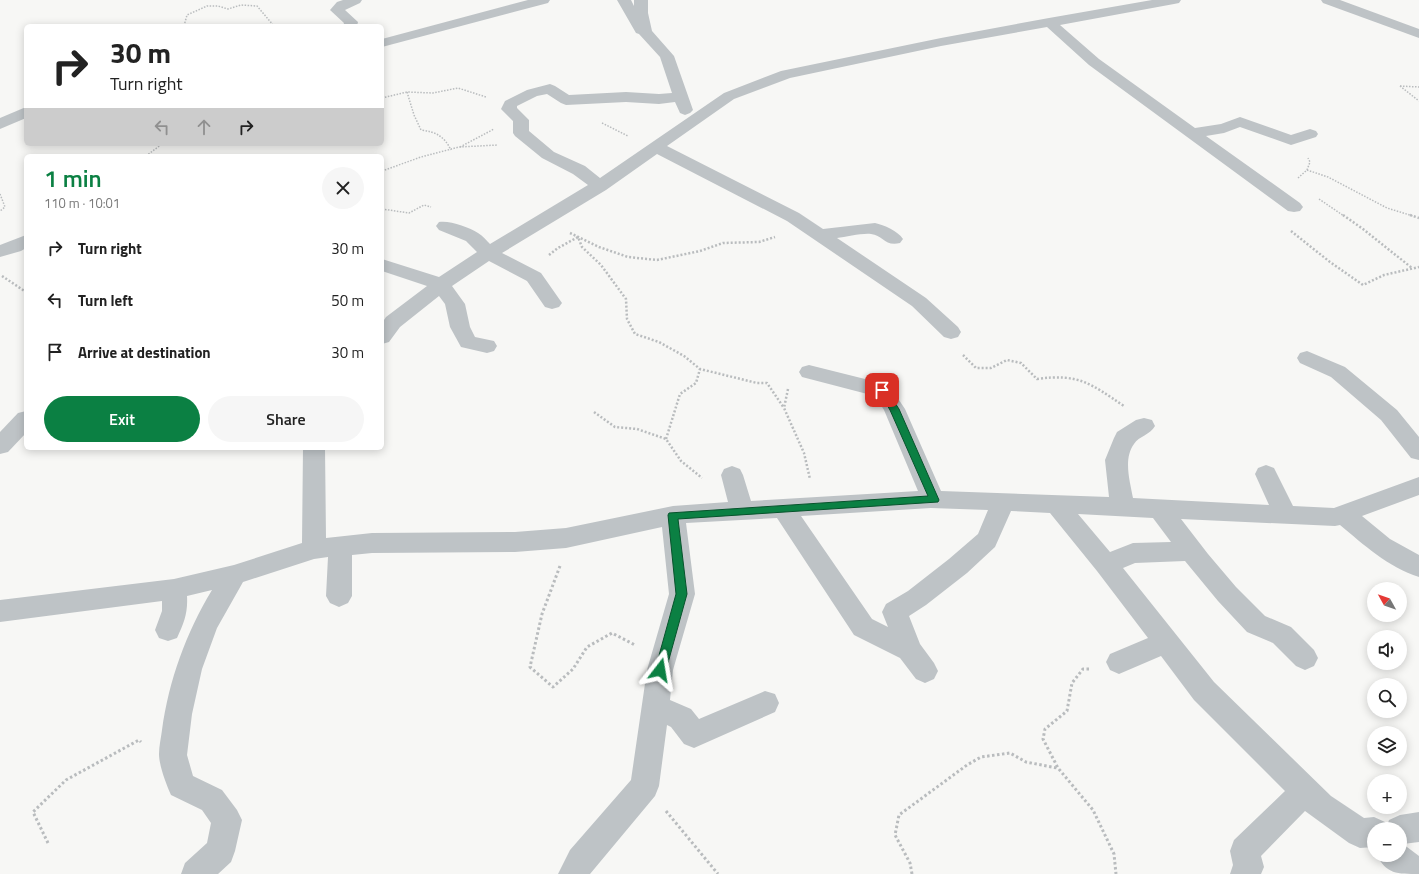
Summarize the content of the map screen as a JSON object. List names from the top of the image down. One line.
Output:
{"north":"top left","page":{"turn":["30 m","Turn right"],"heading":["1 min","110 m · 10:01"],"list":[{"name":"Turn right","value":"30 m"},{"name":"Turn left","value":"50 m"},{"name":"Arrive at destination","value":"30 m"}],"buttons":["Exit","Share"],"map_buttons":["+","−"]}}
